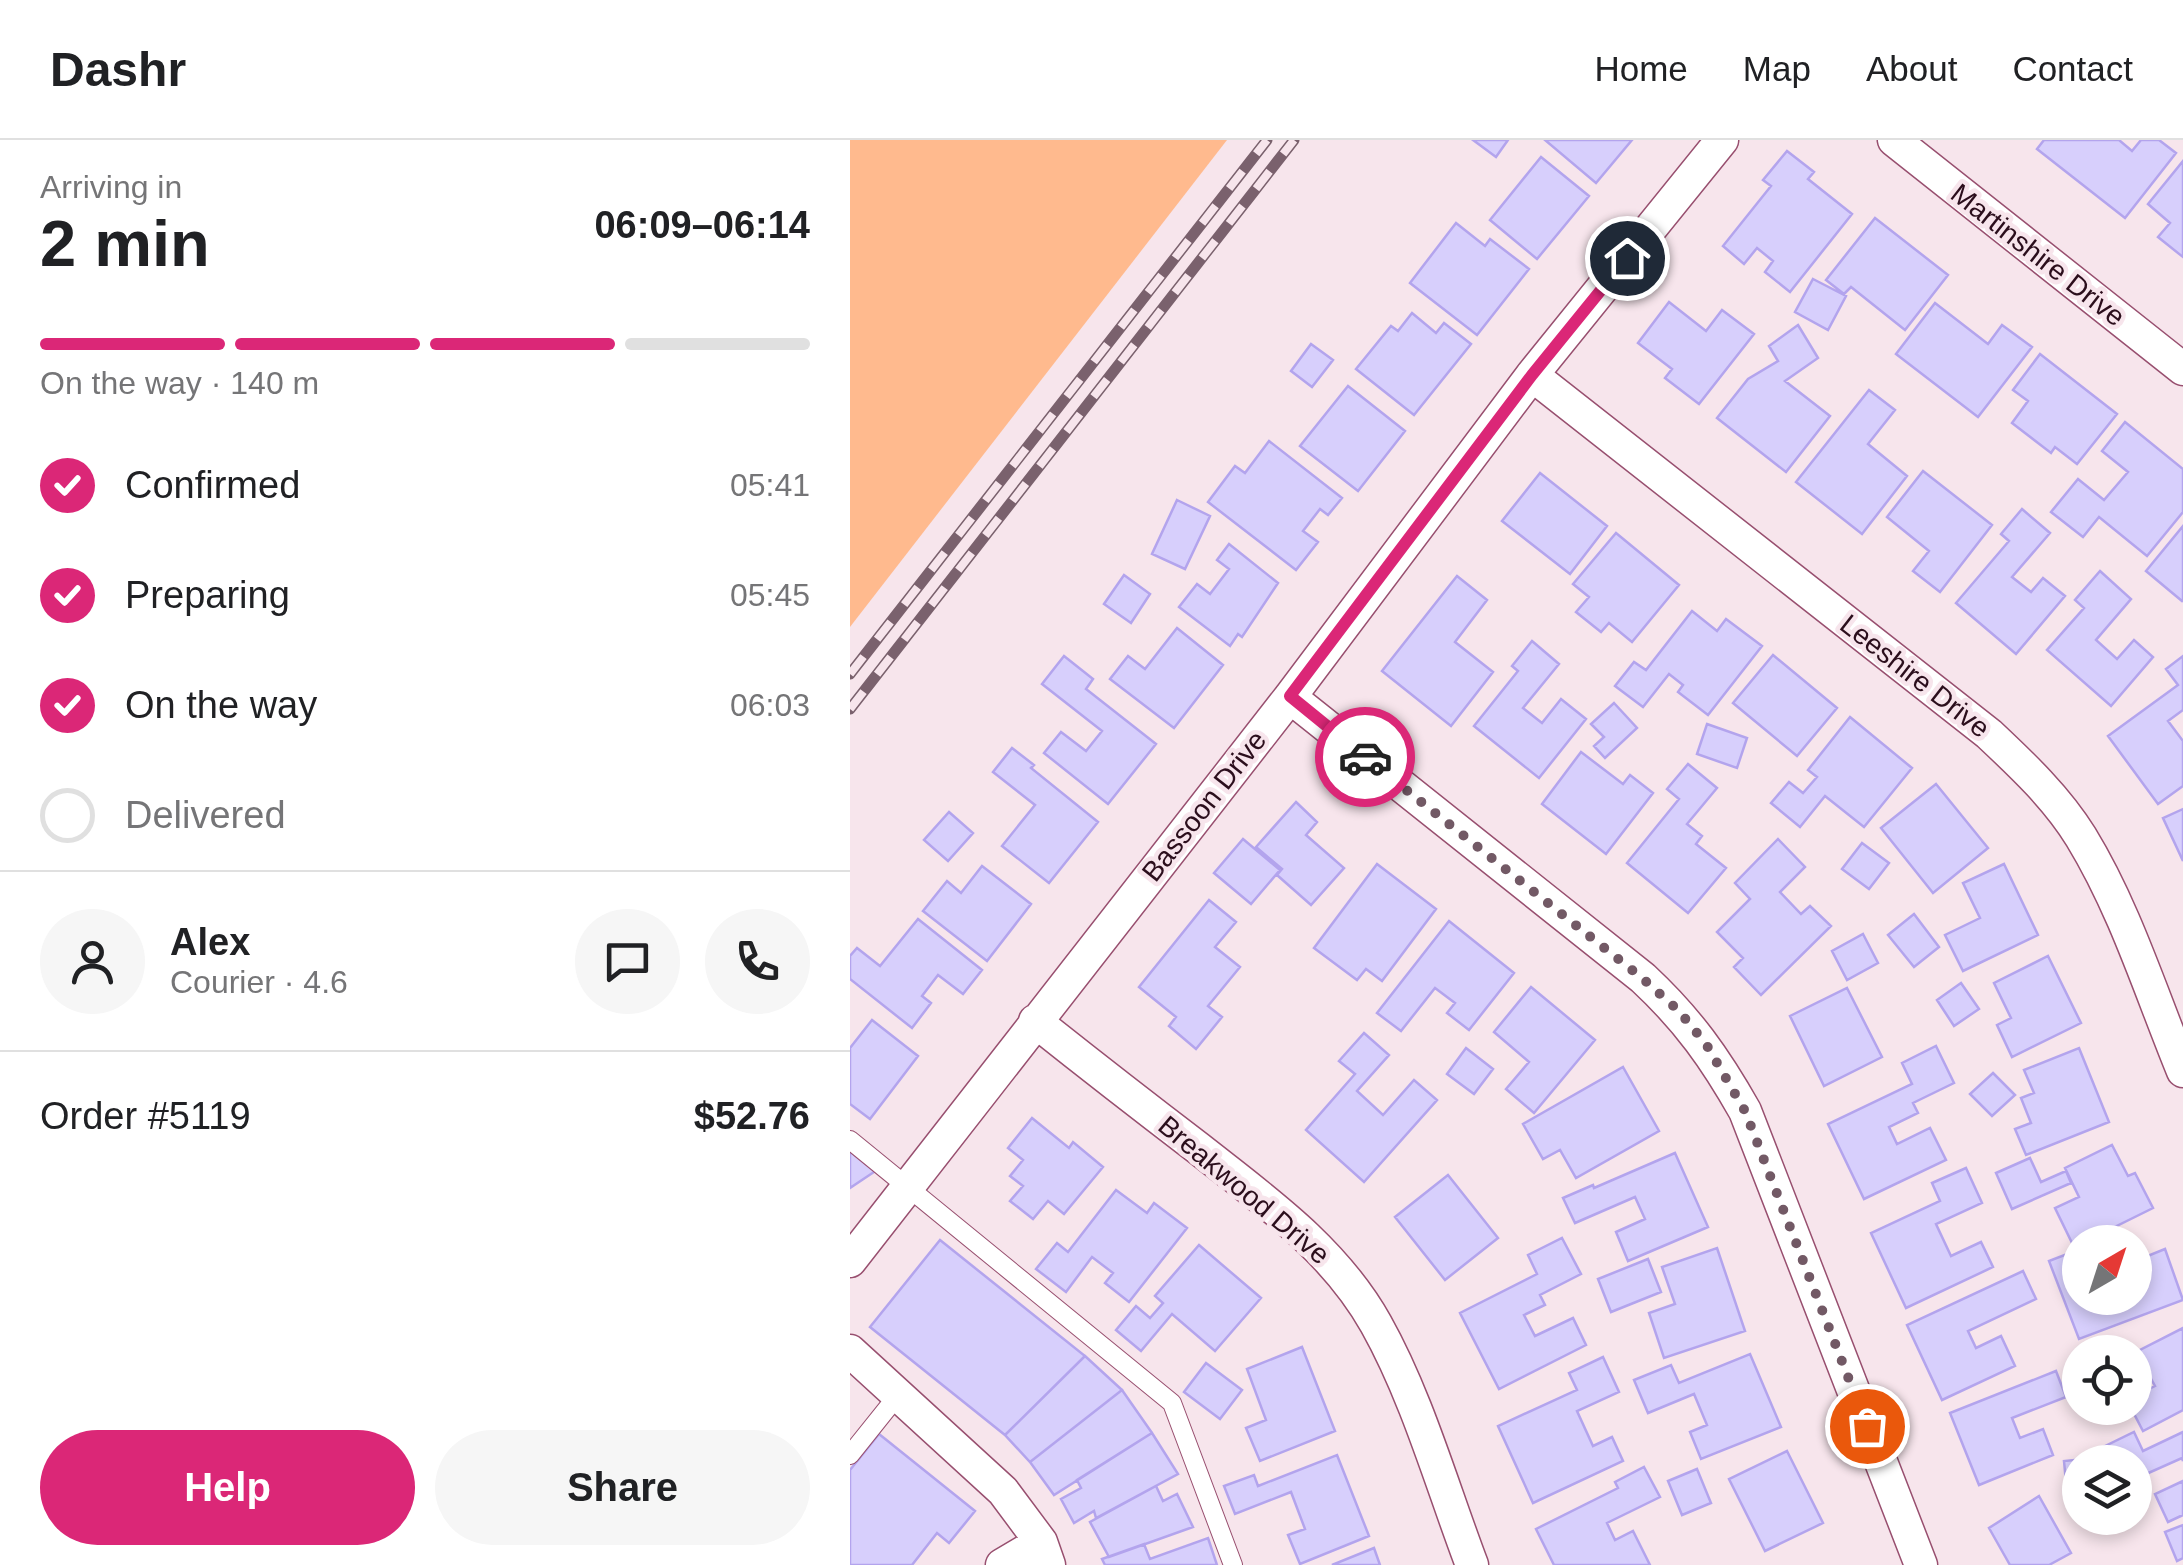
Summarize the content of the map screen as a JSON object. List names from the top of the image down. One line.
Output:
{"streets":{"street":["Martinshire Drive","Leeshire Drive","Bassoon Drive","Breakwood Drive"]},"crossings":[["Leeshire Drive","Bassoon Drive"],["Bassoon Drive","Breakwood Drive"]],"north":"top right","page":{"header":"Dashr","nav":["Home","Map","About","Contact"],"heading":["2 min","Arriving in","06:09–06:14"],"panel":["Alex","Courier · 4.6","Order #5119","$52.76"],"bar":"On the way · 140 m","list":[["Confirmed","05:41"],["Preparing","05:45"],["On the way","06:03"],"Delivered"],"buttons":["Help","Share"]}}
